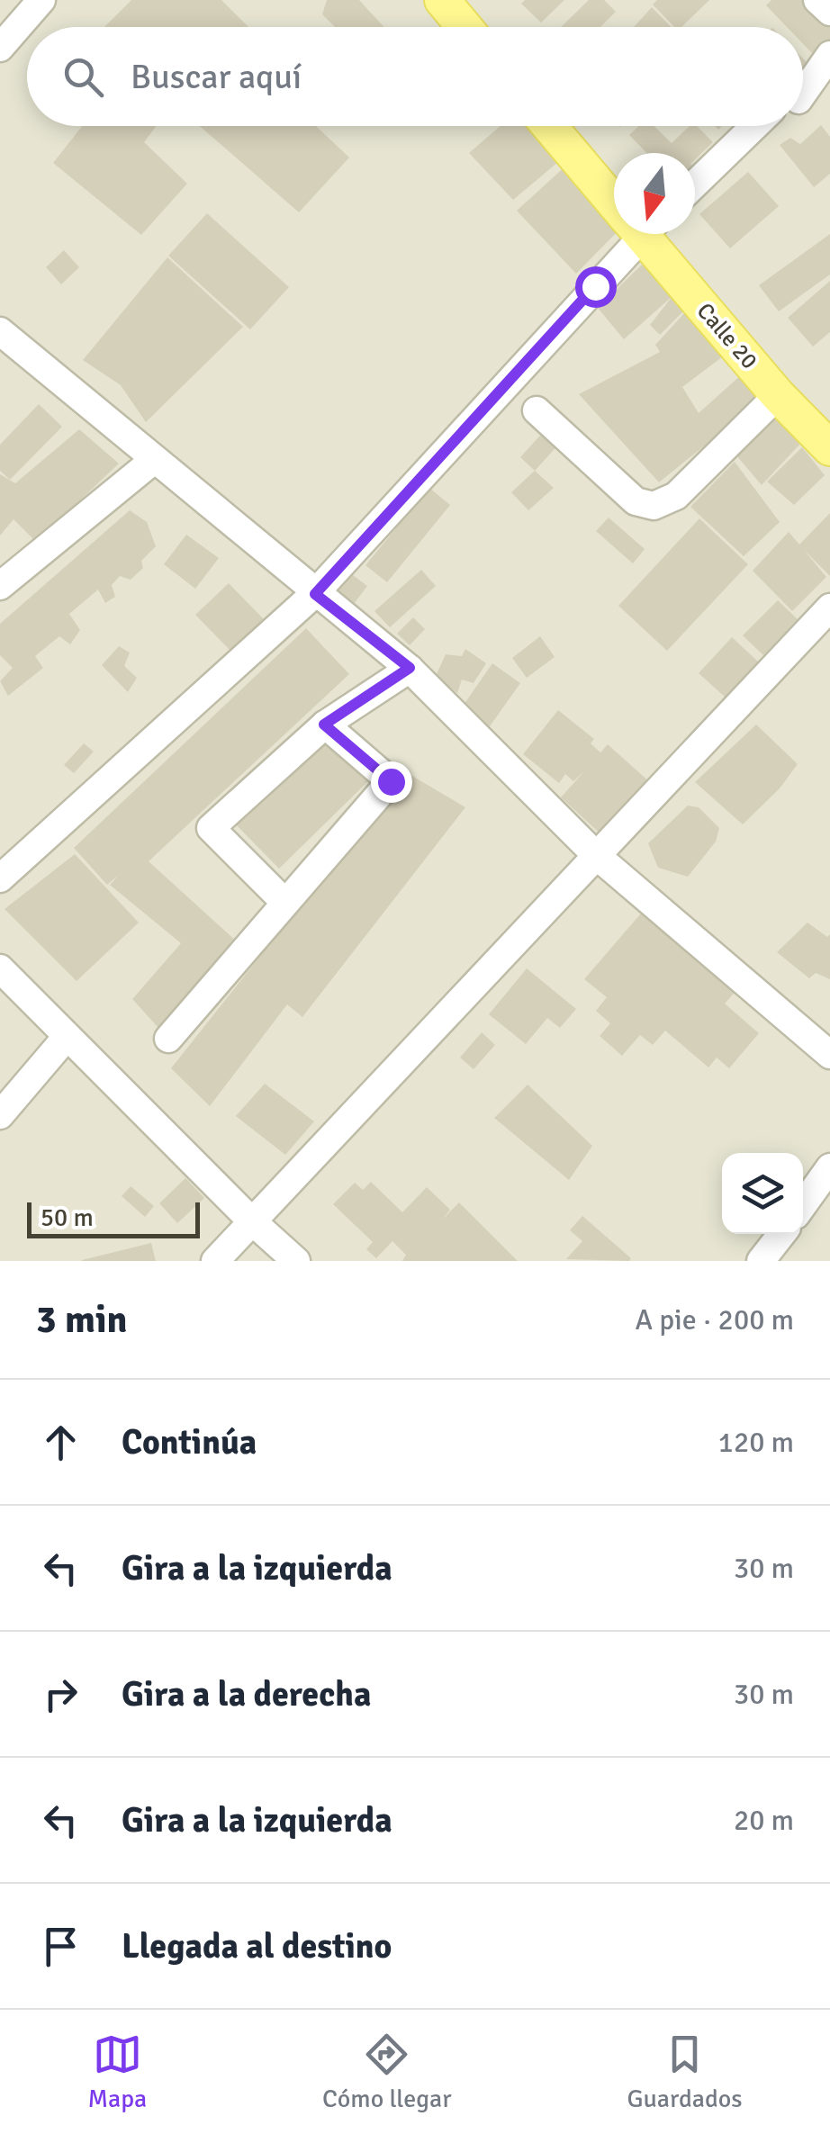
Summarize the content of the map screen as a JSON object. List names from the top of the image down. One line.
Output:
{"streets":{"main road":["Calle 20"]},"scale_bar":"50 m","north":"bottom","page":{"search":"Buscar aquí","scale":"50 m","heading":["3 min","A pie · 200 m"],"list":[["Continúa","120 m"],["Gira a la izquierda","30 m"],["Gira a la derecha","30 m"],["Gira a la izquierda","20 m"],"Llegada al destino"],"nav":["Mapa","Cómo llegar","Guardados"]}}
